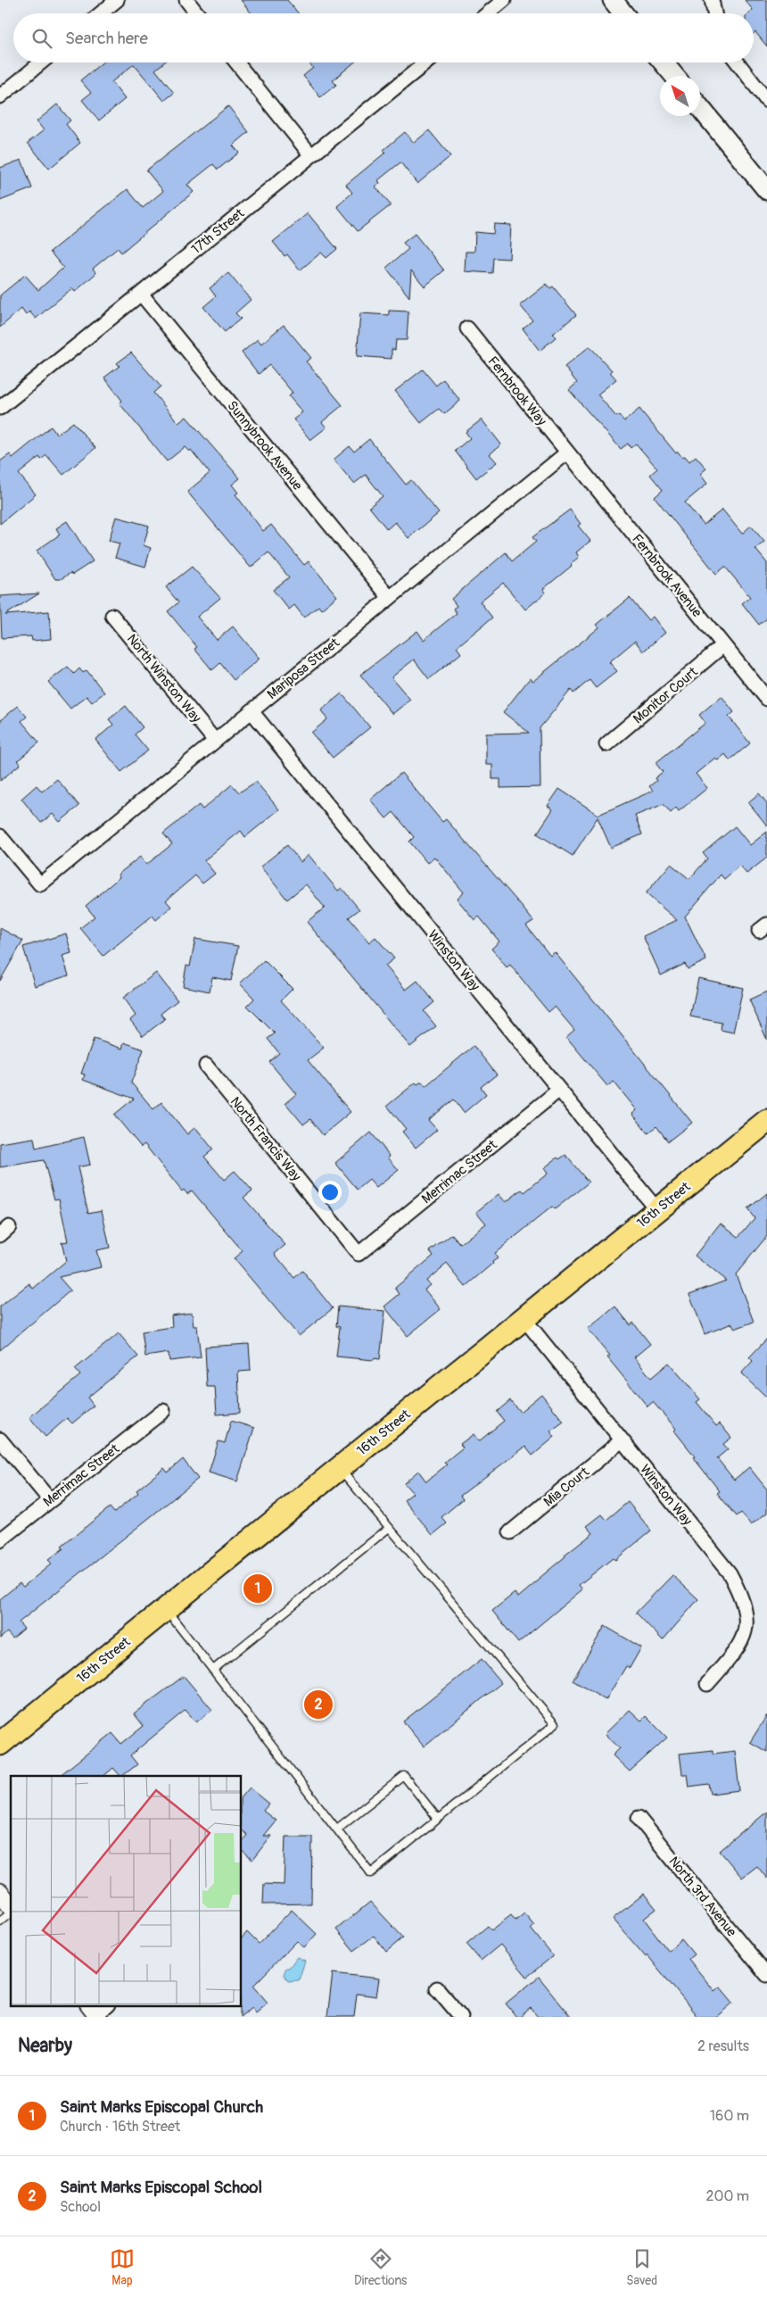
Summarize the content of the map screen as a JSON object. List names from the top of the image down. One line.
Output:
{"streets":{"main road":["16th Street"],"street":["17th Street","Fernbrook Way","Sunnybrook Avenue","Fernbrook Avenue","Mariposa Street","North Winston Way","Monitor Court","Winston Way","North Francis Way","Merrimac Street","Mia Court","North 3rd Avenue"]},"crossings":[["17th Street","Sunnybrook Avenue"],["Fernbrook Way","Fernbrook Avenue"],["Fernbrook Way","Mariposa Street"],["Sunnybrook Avenue","Mariposa Street"],["Fernbrook Avenue","Mariposa Street"],["Fernbrook Avenue","Monitor Court"],["Mariposa Street","North Winston Way"],["Mariposa Street","Winston Way"],["Winston Way","Merrimac Street"],["Winston Way","16th Street"],["Winston Way","Mia Court"],["North Francis Way","Merrimac Street"]],"north":"top left","page":{"search":"Search here","pins":["1","2"],"heading":["Nearby","2 results"],"list":[{"mark":"1","name":"Saint Marks Episcopal Church","note":"Church · 16th Street","value":"160 m"},{"mark":"2","name":"Saint Marks Episcopal School","note":"School","value":"200 m"}],"nav":["Map","Directions","Saved"]}}
